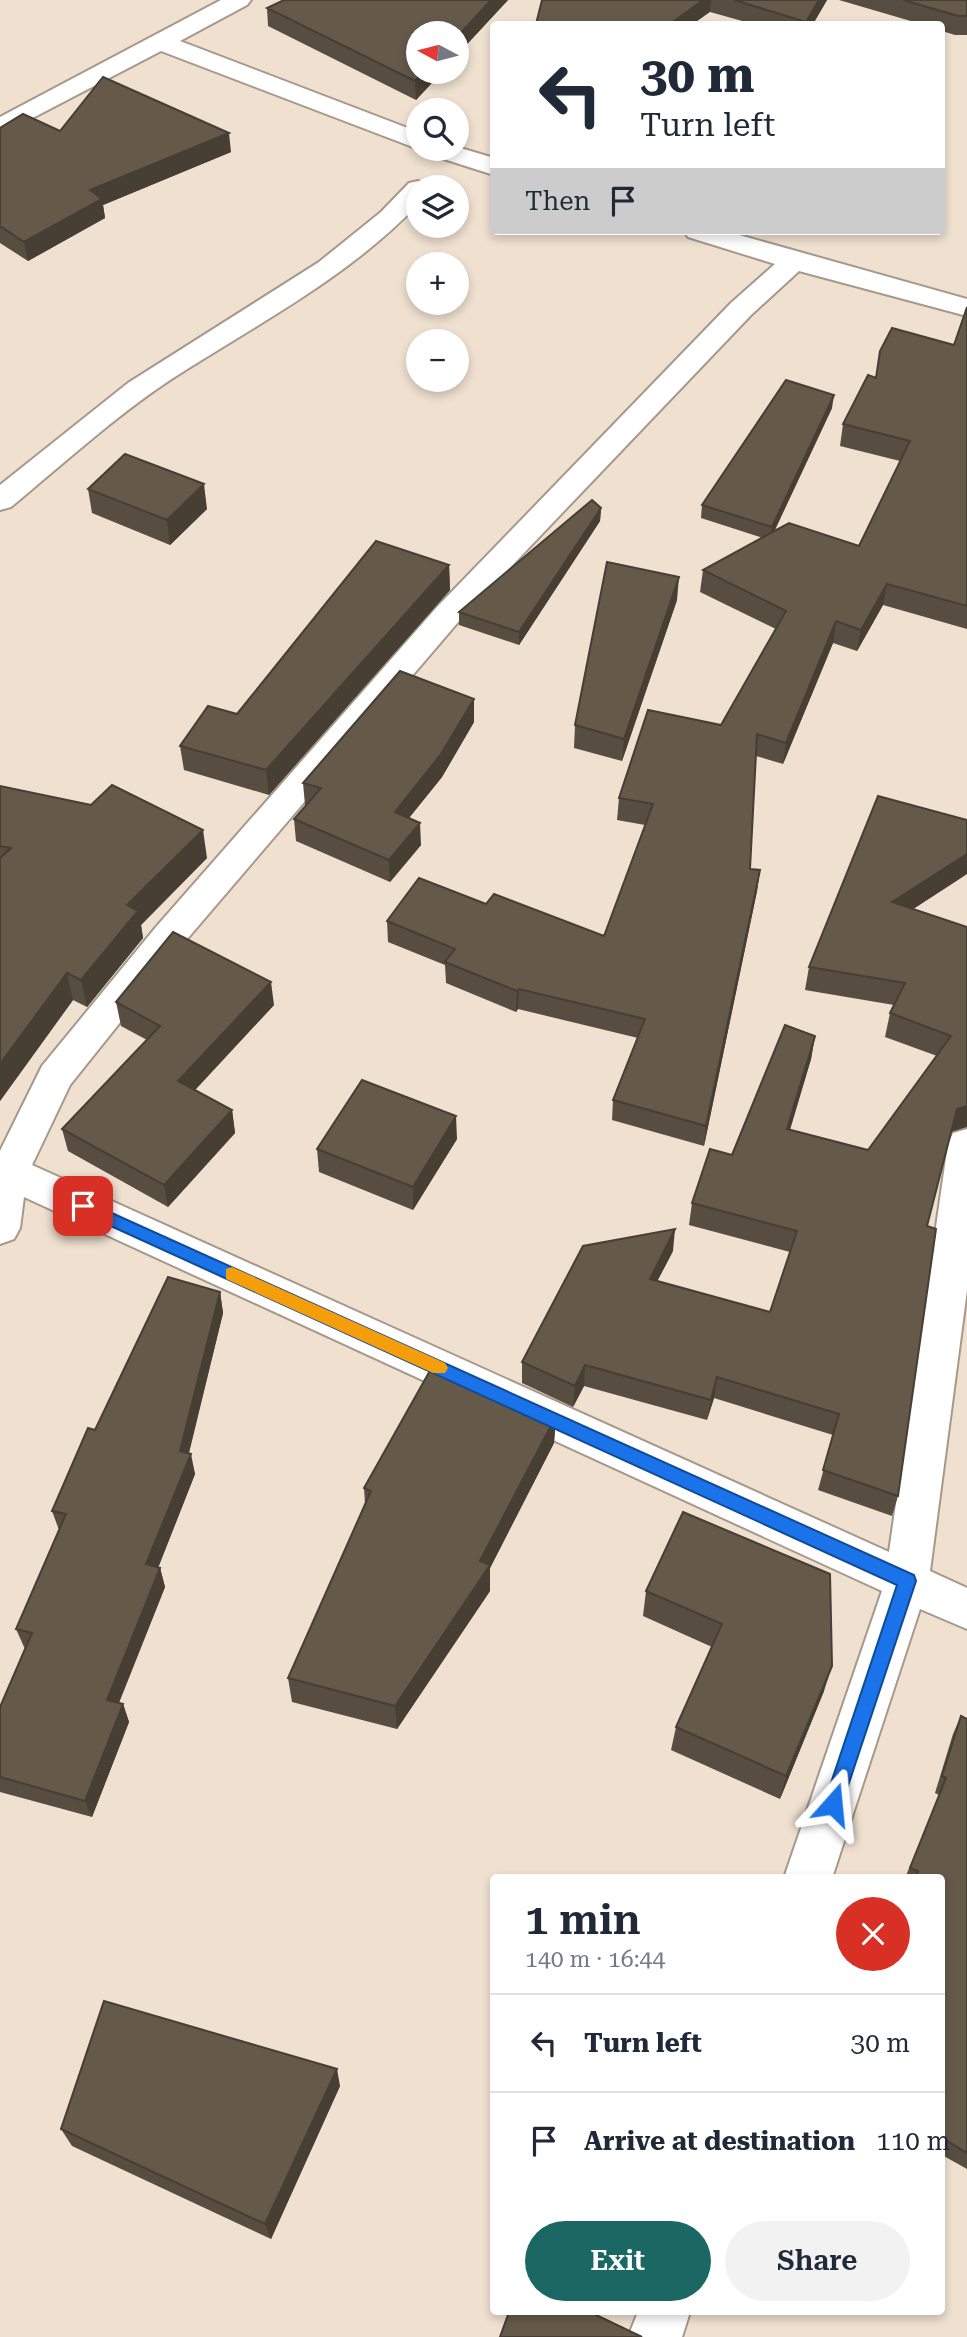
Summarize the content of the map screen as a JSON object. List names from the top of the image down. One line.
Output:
{"north":"left","page":{"map_buttons":["+","−"],"turn":["30 m","Turn left"],"then":"Then","heading":["1 min","140 m · 16:44"],"list":[{"name":"Turn left","value":"30 m"},{"name":"Arrive at destination","value":"110 m"}],"buttons":["Exit","Share"]}}
